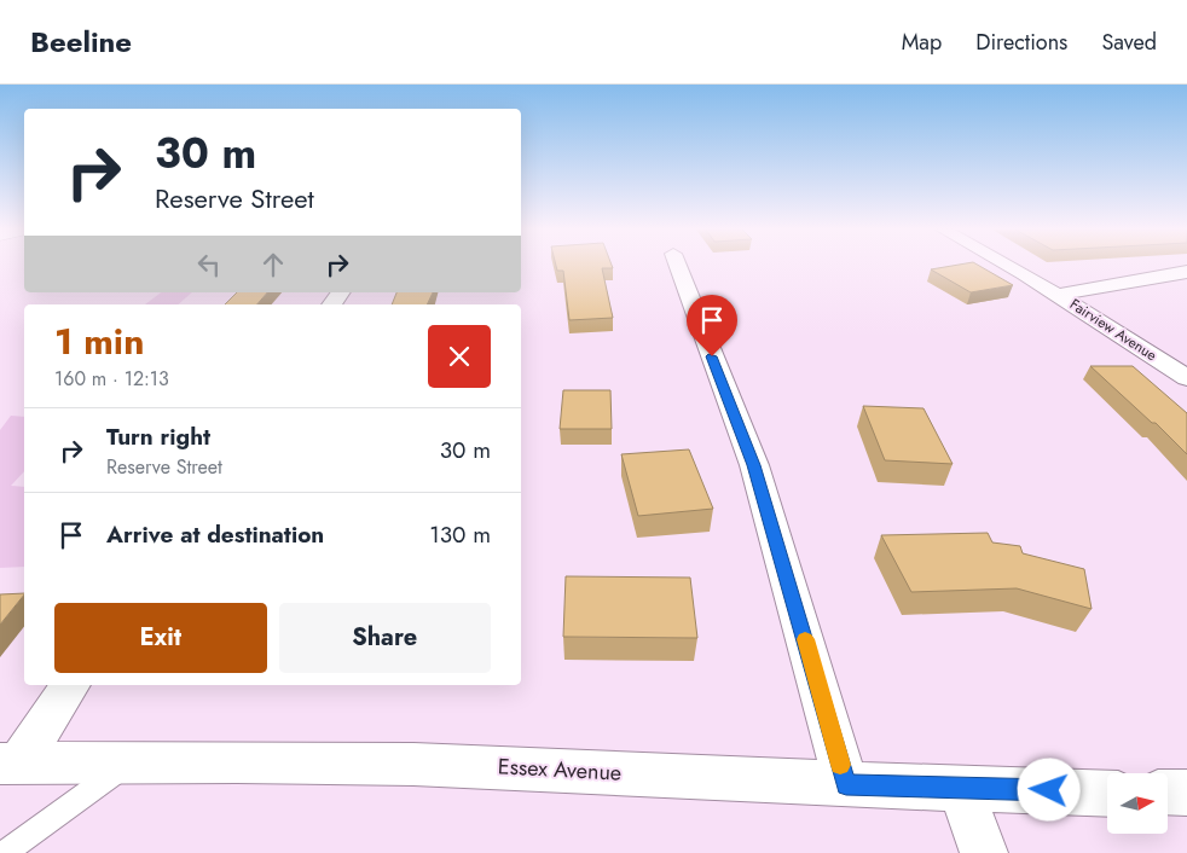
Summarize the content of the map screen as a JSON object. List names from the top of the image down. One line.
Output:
{"streets":{"street":["Fairview Avenue","Essex Avenue"]},"north":"right","page":{"header":"Beeline","nav":["Map","Directions","Saved"],"turn":["30 m","Reserve Street"],"heading":["1 min","160 m · 12:13"],"list":[{"name":"Turn right","note":"Reserve Street","value":"30 m"},{"name":"Arrive at destination","value":"130 m"}],"buttons":["Exit","Share"]}}
